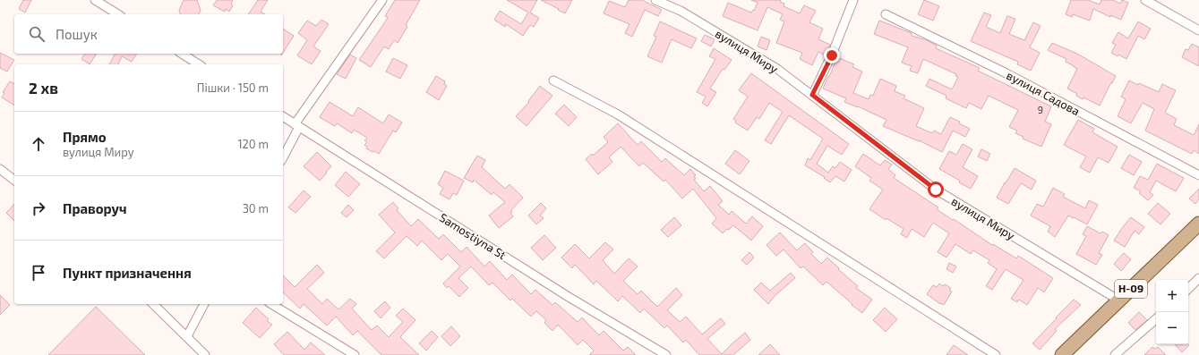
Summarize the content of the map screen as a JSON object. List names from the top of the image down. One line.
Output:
{"streets":{"main road":["Н-09"],"street":["вулиця Миру","вулиця Садова","Samostiyna St"]},"crossings":[["вулиця Миру","Н-09"]],"house_numbers":["9"],"page":{"search":"Пошук","heading":["2 хв","Пішки · 150 m"],"list":[["Прямо","вулиця Миру","120 m"],["Праворуч","30 m"],"Пункт призначення"],"map_buttons":["+","−"]}}
